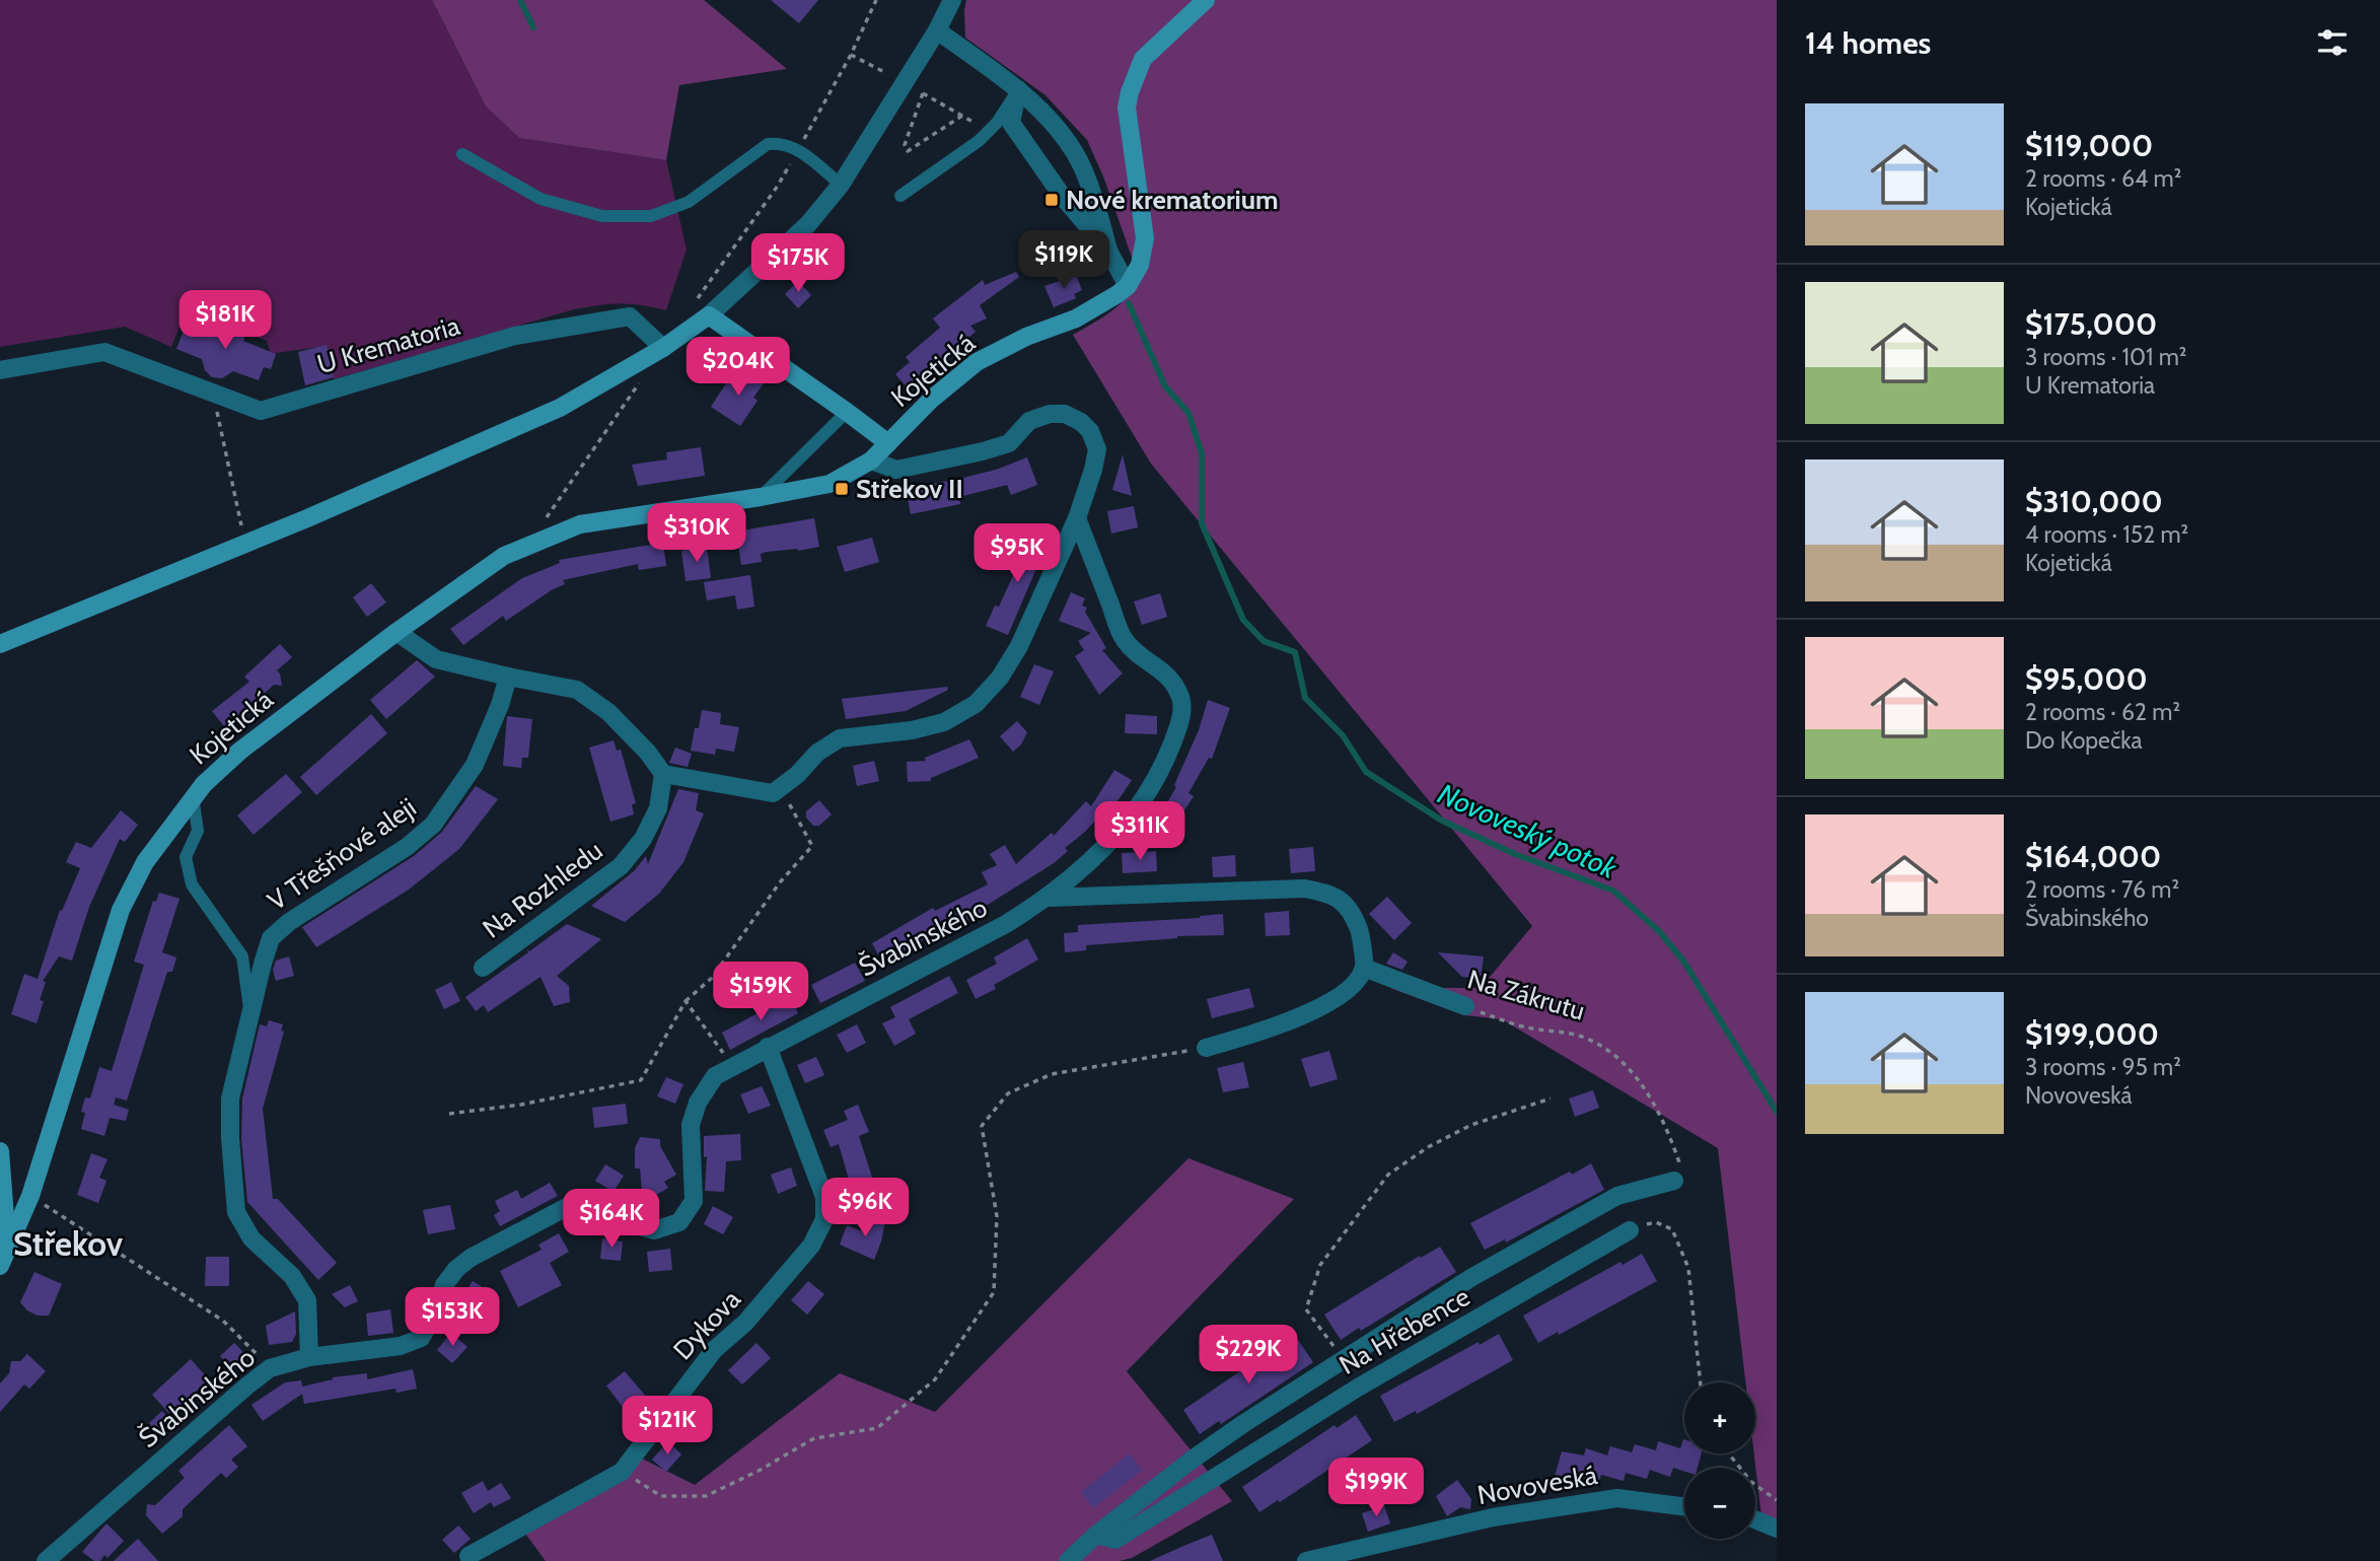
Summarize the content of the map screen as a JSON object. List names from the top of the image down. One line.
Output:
{"streets":{"street":["U Krematoria","Kojetická","V Třešňové aleji","Na Rozhledu","Švabinského","Na Zákrutu","Dykova","Na Hřebence","Novoveská"]},"crossings":[["V Třešňové aleji","Švabinského"],["Švabinského","Dykova"],["Na Zákrutu","Na Hřebence"]],"districts":["Střekov"],"water":["Novoveský potok"],"places":{"transit":["Nové krematorium","Střekov II"]},"page":{"heading":"14 homes","list":[{"name":"$119,000","note":"2 rooms · 64 m² · Kojetická"},{"name":"$175,000","note":"3 rooms · 101 m² · U Krematoria"},{"name":"$310,000","note":"4 rooms · 152 m² · Kojetická"},{"name":"$95,000","note":"2 rooms · 62 m² · Do Kopečka"},{"name":"$164,000","note":"2 rooms · 76 m² · Švabinského"},{"name":"$199,000","note":"3 rooms · 95 m² · Novoveská"}],"price":["$119K","$175K","$181K","$204K","$310K","$95K","$311K","$159K","$96K","$164K","$153K","$229K","$121K","$199K"],"map_buttons":["+","−"]}}
